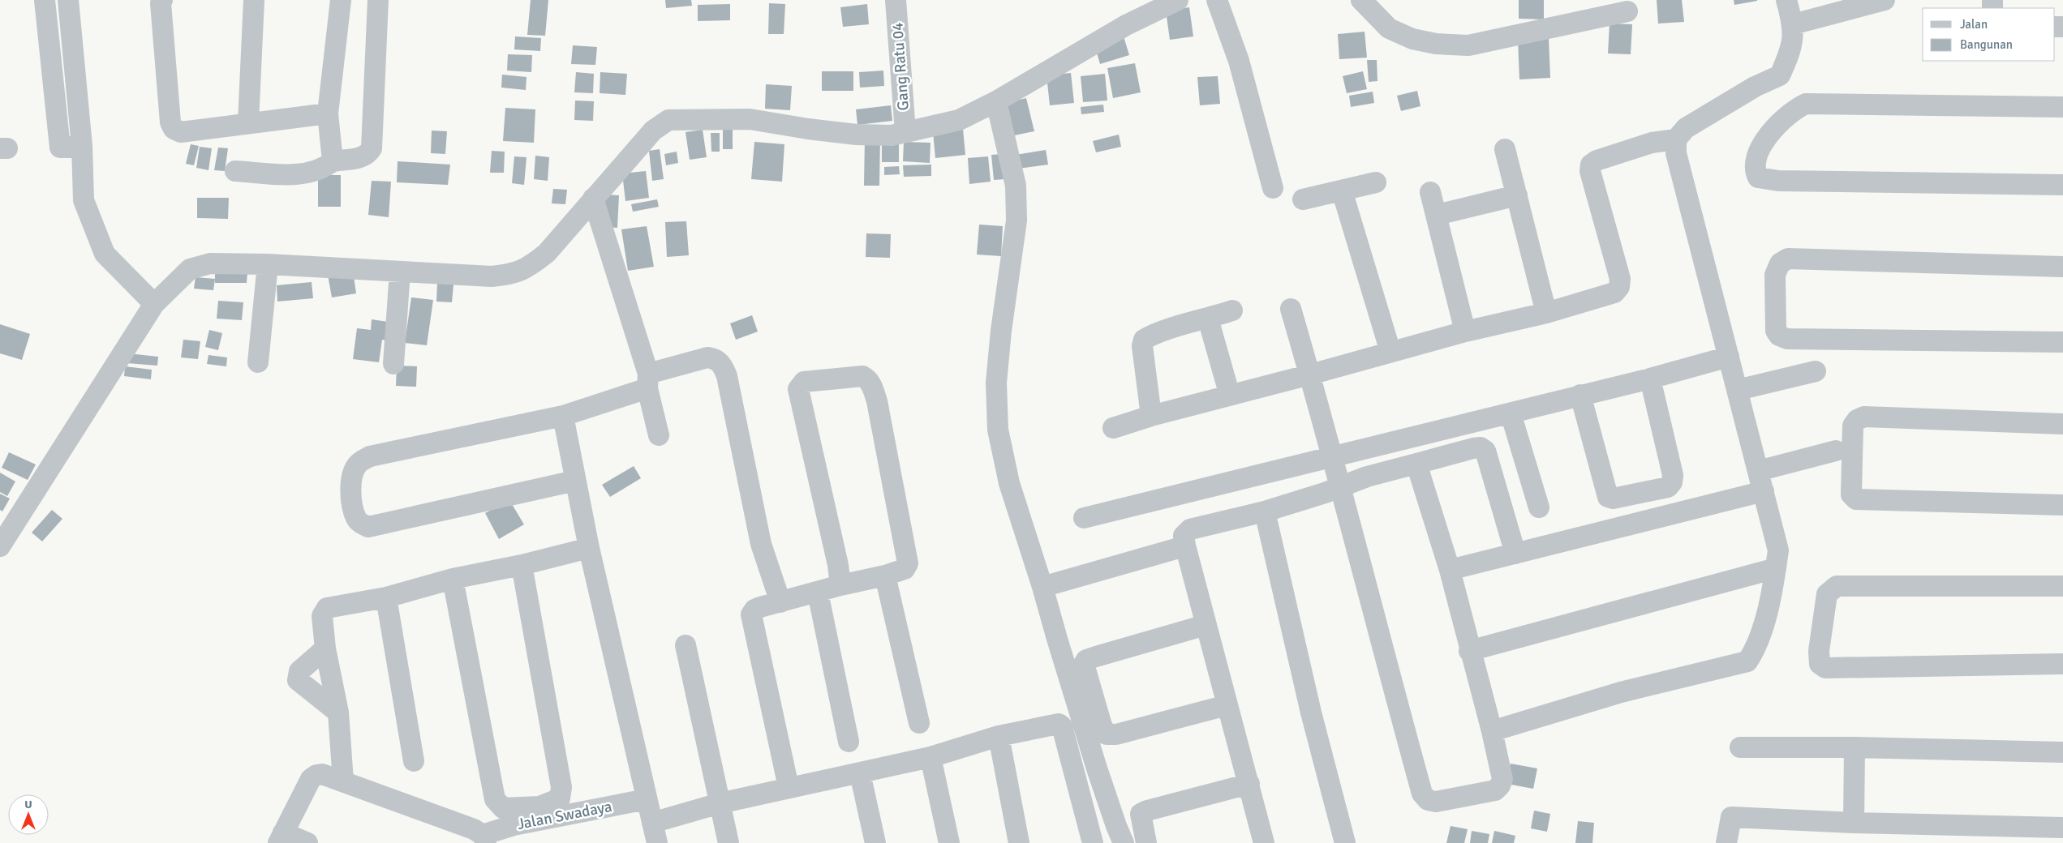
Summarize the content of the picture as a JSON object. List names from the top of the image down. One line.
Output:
{"streets":{"street":["Gang Ratu 04","Jalan Swadaya"]},"legend":["Jalan","Bangunan"],"north":"top"}
